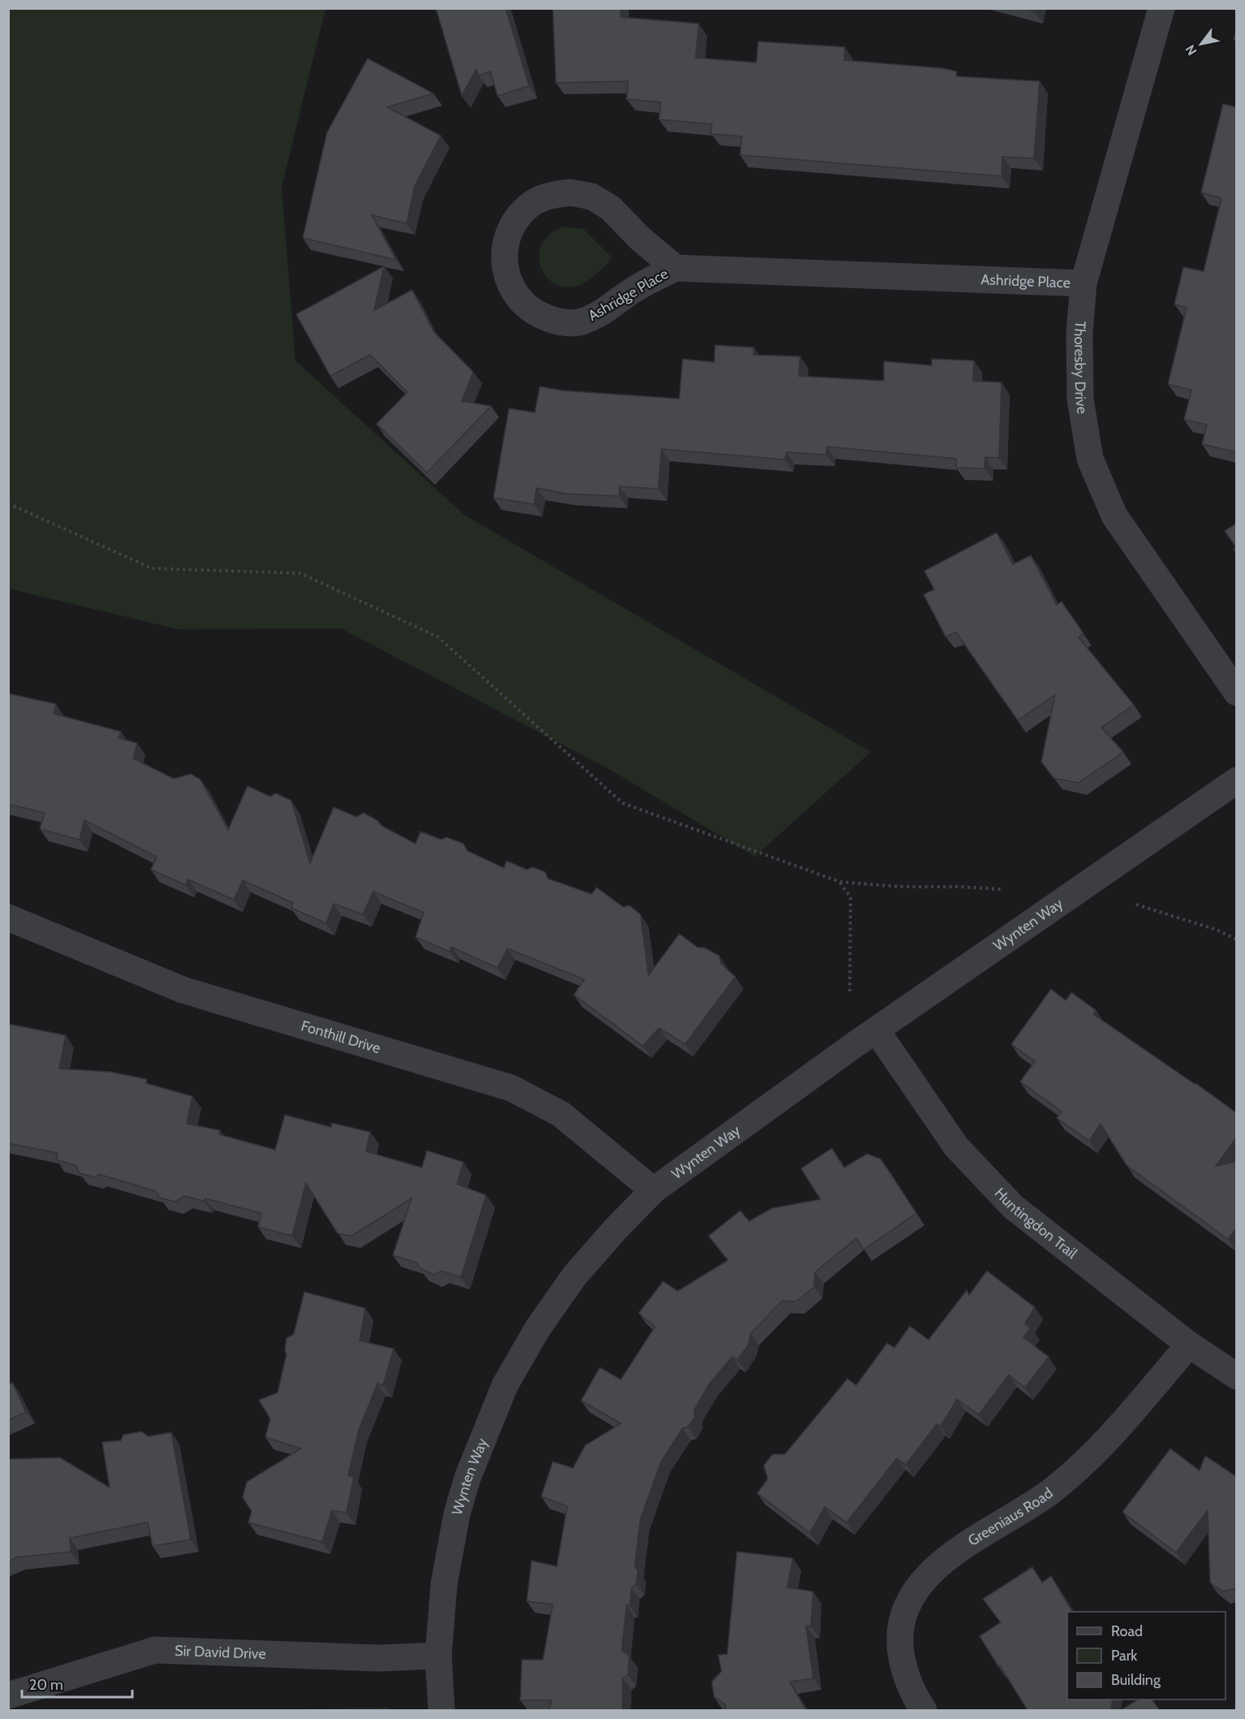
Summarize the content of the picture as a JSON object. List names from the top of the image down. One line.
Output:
{"streets":{"street":["Ashridge Place","Thoresby Drive","Wynten Way","Fonthill Drive","Huntingdon Trail","Greeniaus Road","Sir David Drive"]},"crossings":[["Ashridge Place","Thoresby Drive"],["Wynten Way","Fonthill Drive"],["Wynten Way","Huntingdon Trail"],["Wynten Way","Sir David Drive"],["Huntingdon Trail","Greeniaus Road"]],"legend":["Road","Park","Building"],"scale_bar":"20 m","north":"bottom left"}
